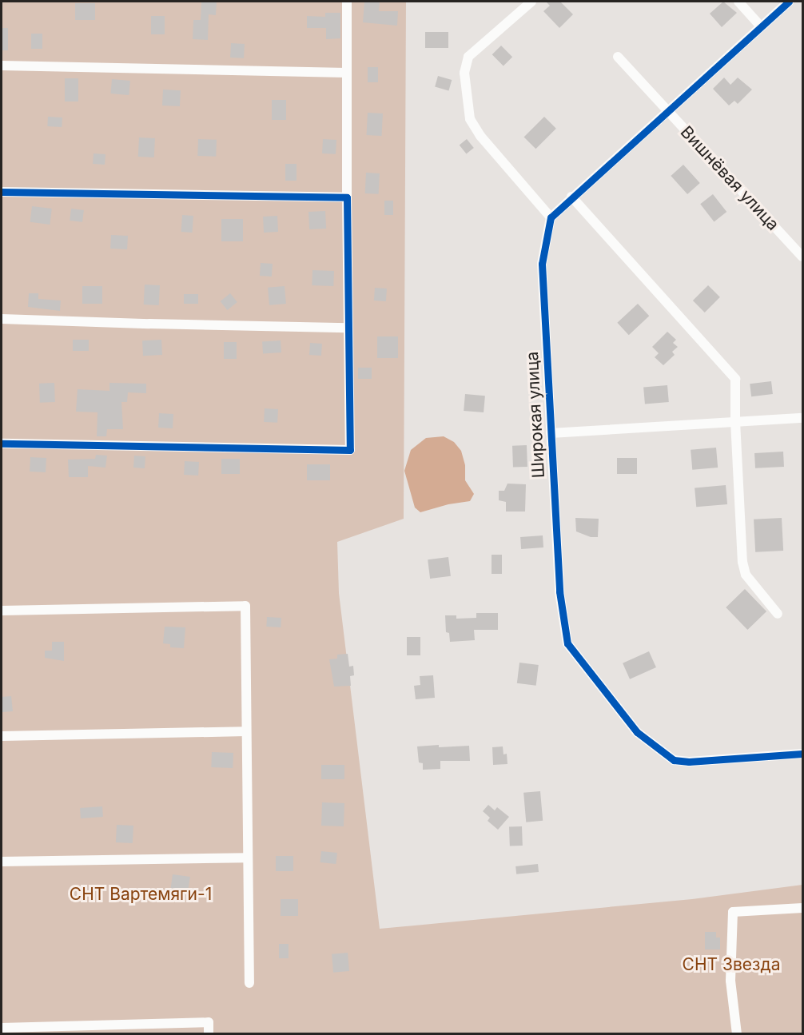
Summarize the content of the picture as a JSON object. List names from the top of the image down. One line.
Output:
{"streets":{"street":["Вишнёвая улица","Широкая улица"]},"crossings":[["Вишнёвая улица","Широкая улица"]],"parks":["СНТ Вартемяги-1","СНТ Звезда"]}
